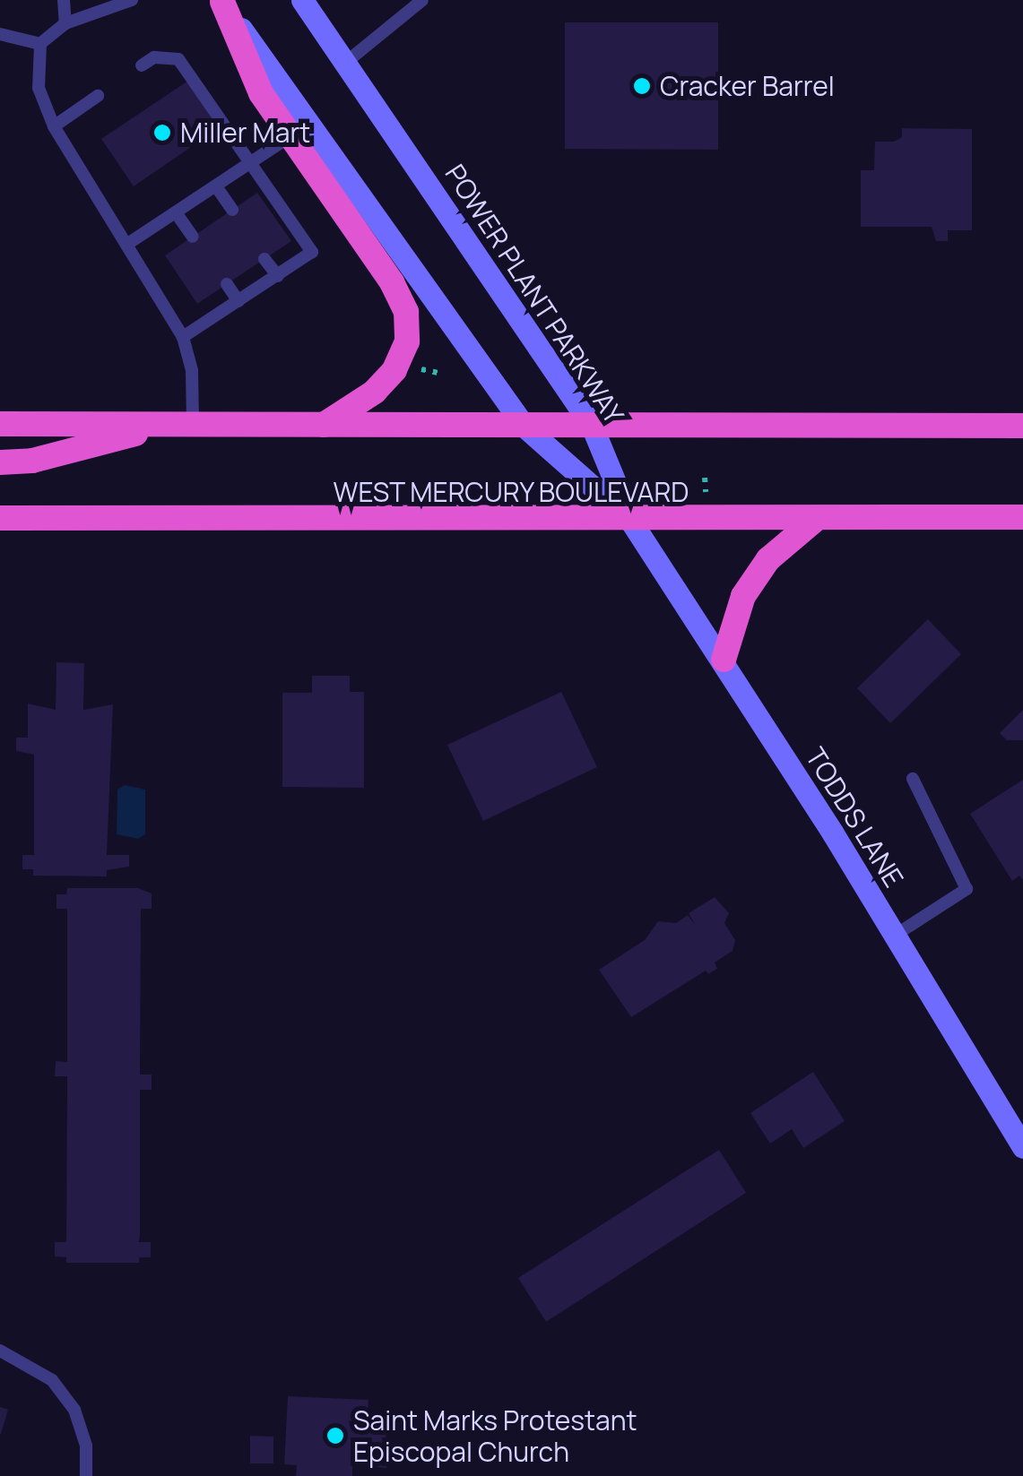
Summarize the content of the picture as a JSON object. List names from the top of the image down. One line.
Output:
{"streets":{"highway":["WEST MERCURY BOULEVARD"],"main road":["POWER PLANT PARKWAY","TODDS LANE"]},"crossings":[["POWER PLANT PARKWAY","WEST MERCURY BOULEVARD"],["POWER PLANT PARKWAY","TODDS LANE"],["WEST MERCURY BOULEVARD","TODDS LANE"]],"places":["Cracker Barrel","Miller Mart","Saint Marks Protestant Episcopal Church"]}
